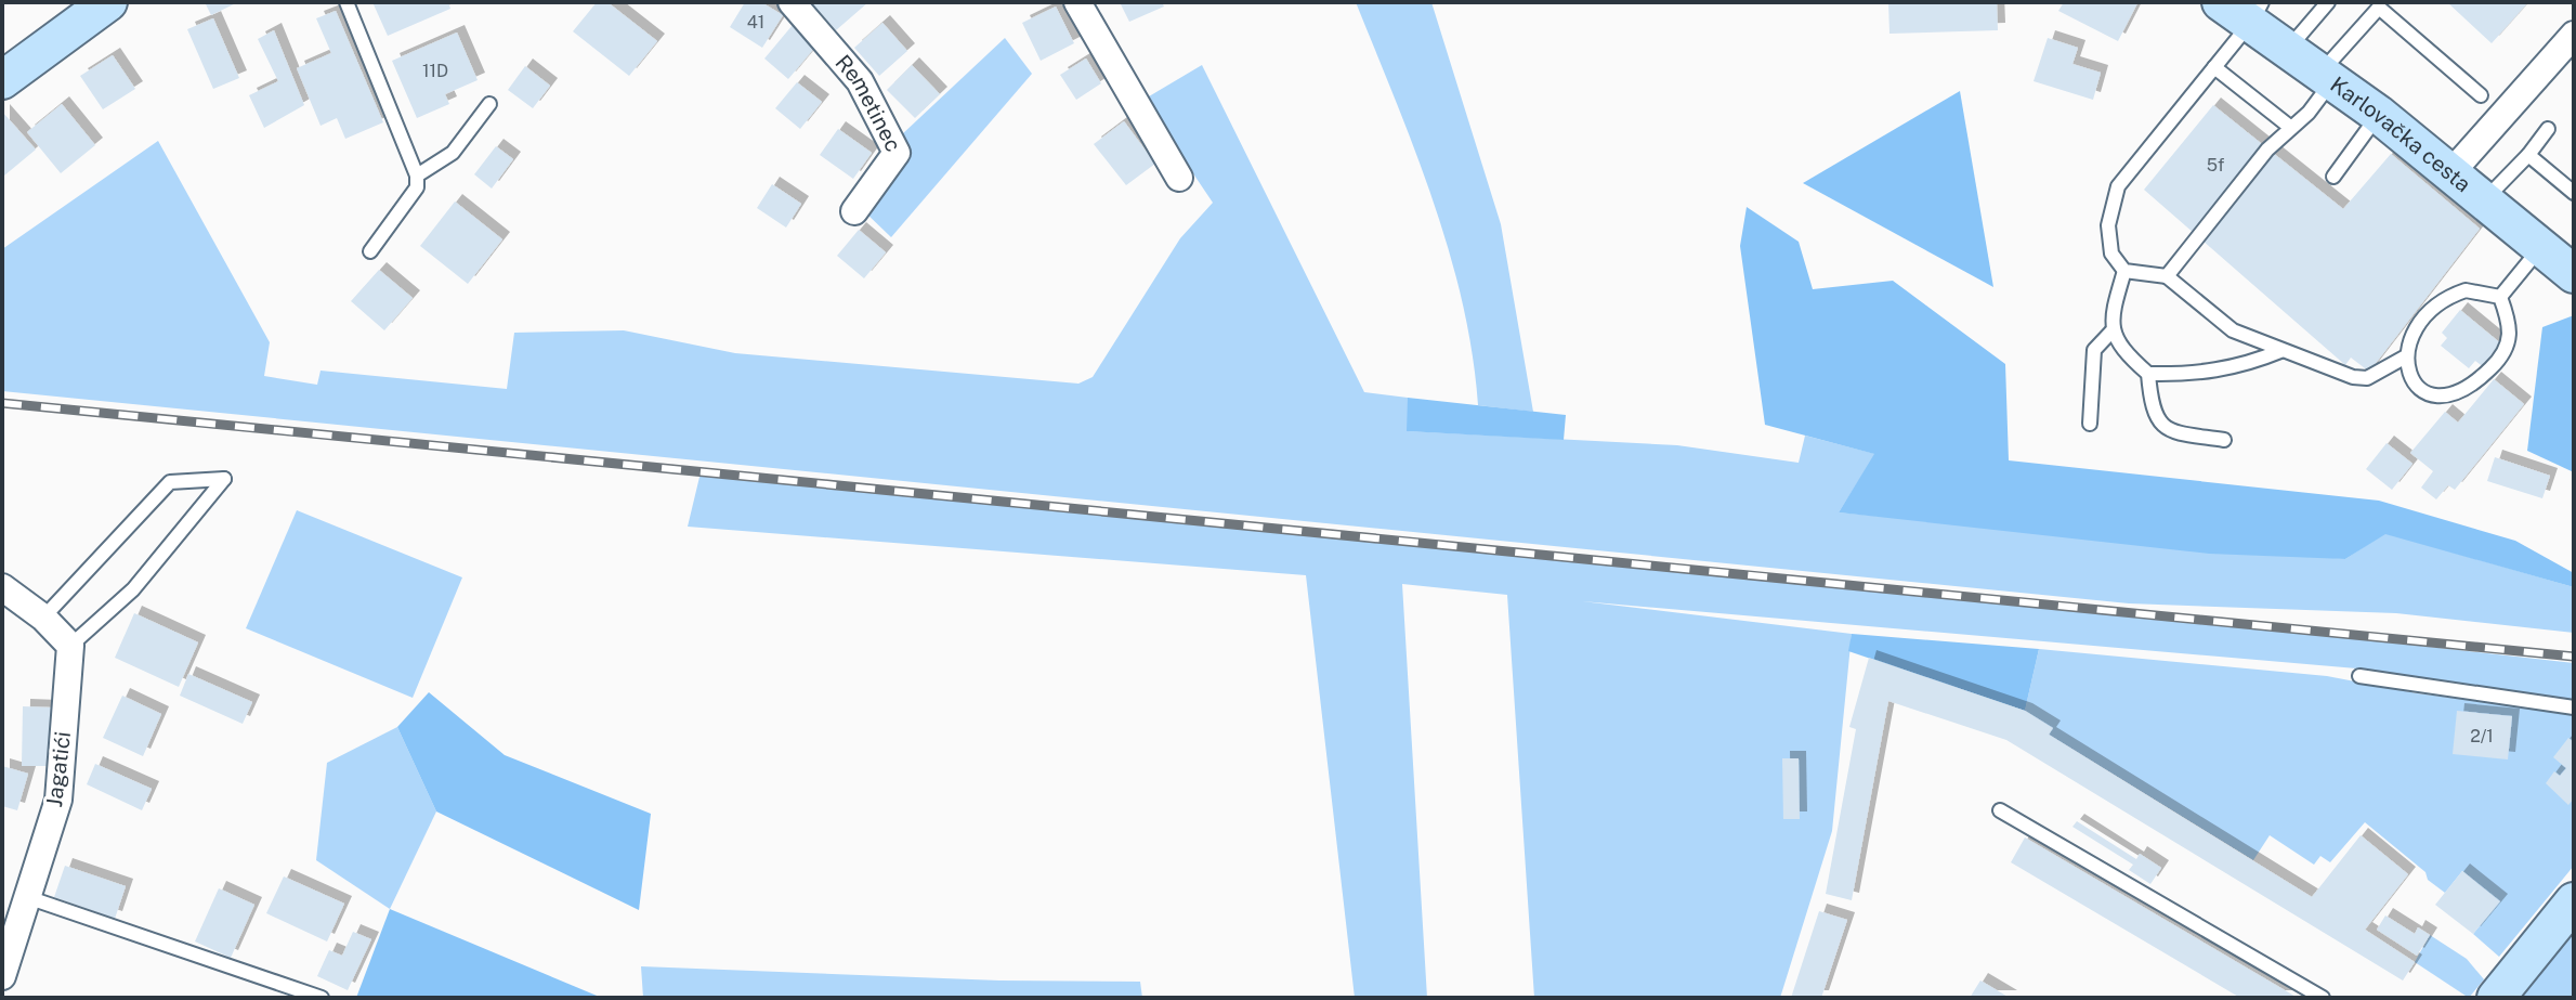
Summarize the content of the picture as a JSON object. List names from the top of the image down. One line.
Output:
{"streets":{"main road":["Karlovačka cesta"],"street":["Remetinec","Jagatići"]},"house_numbers":["41","11D","5f","2/1"]}
